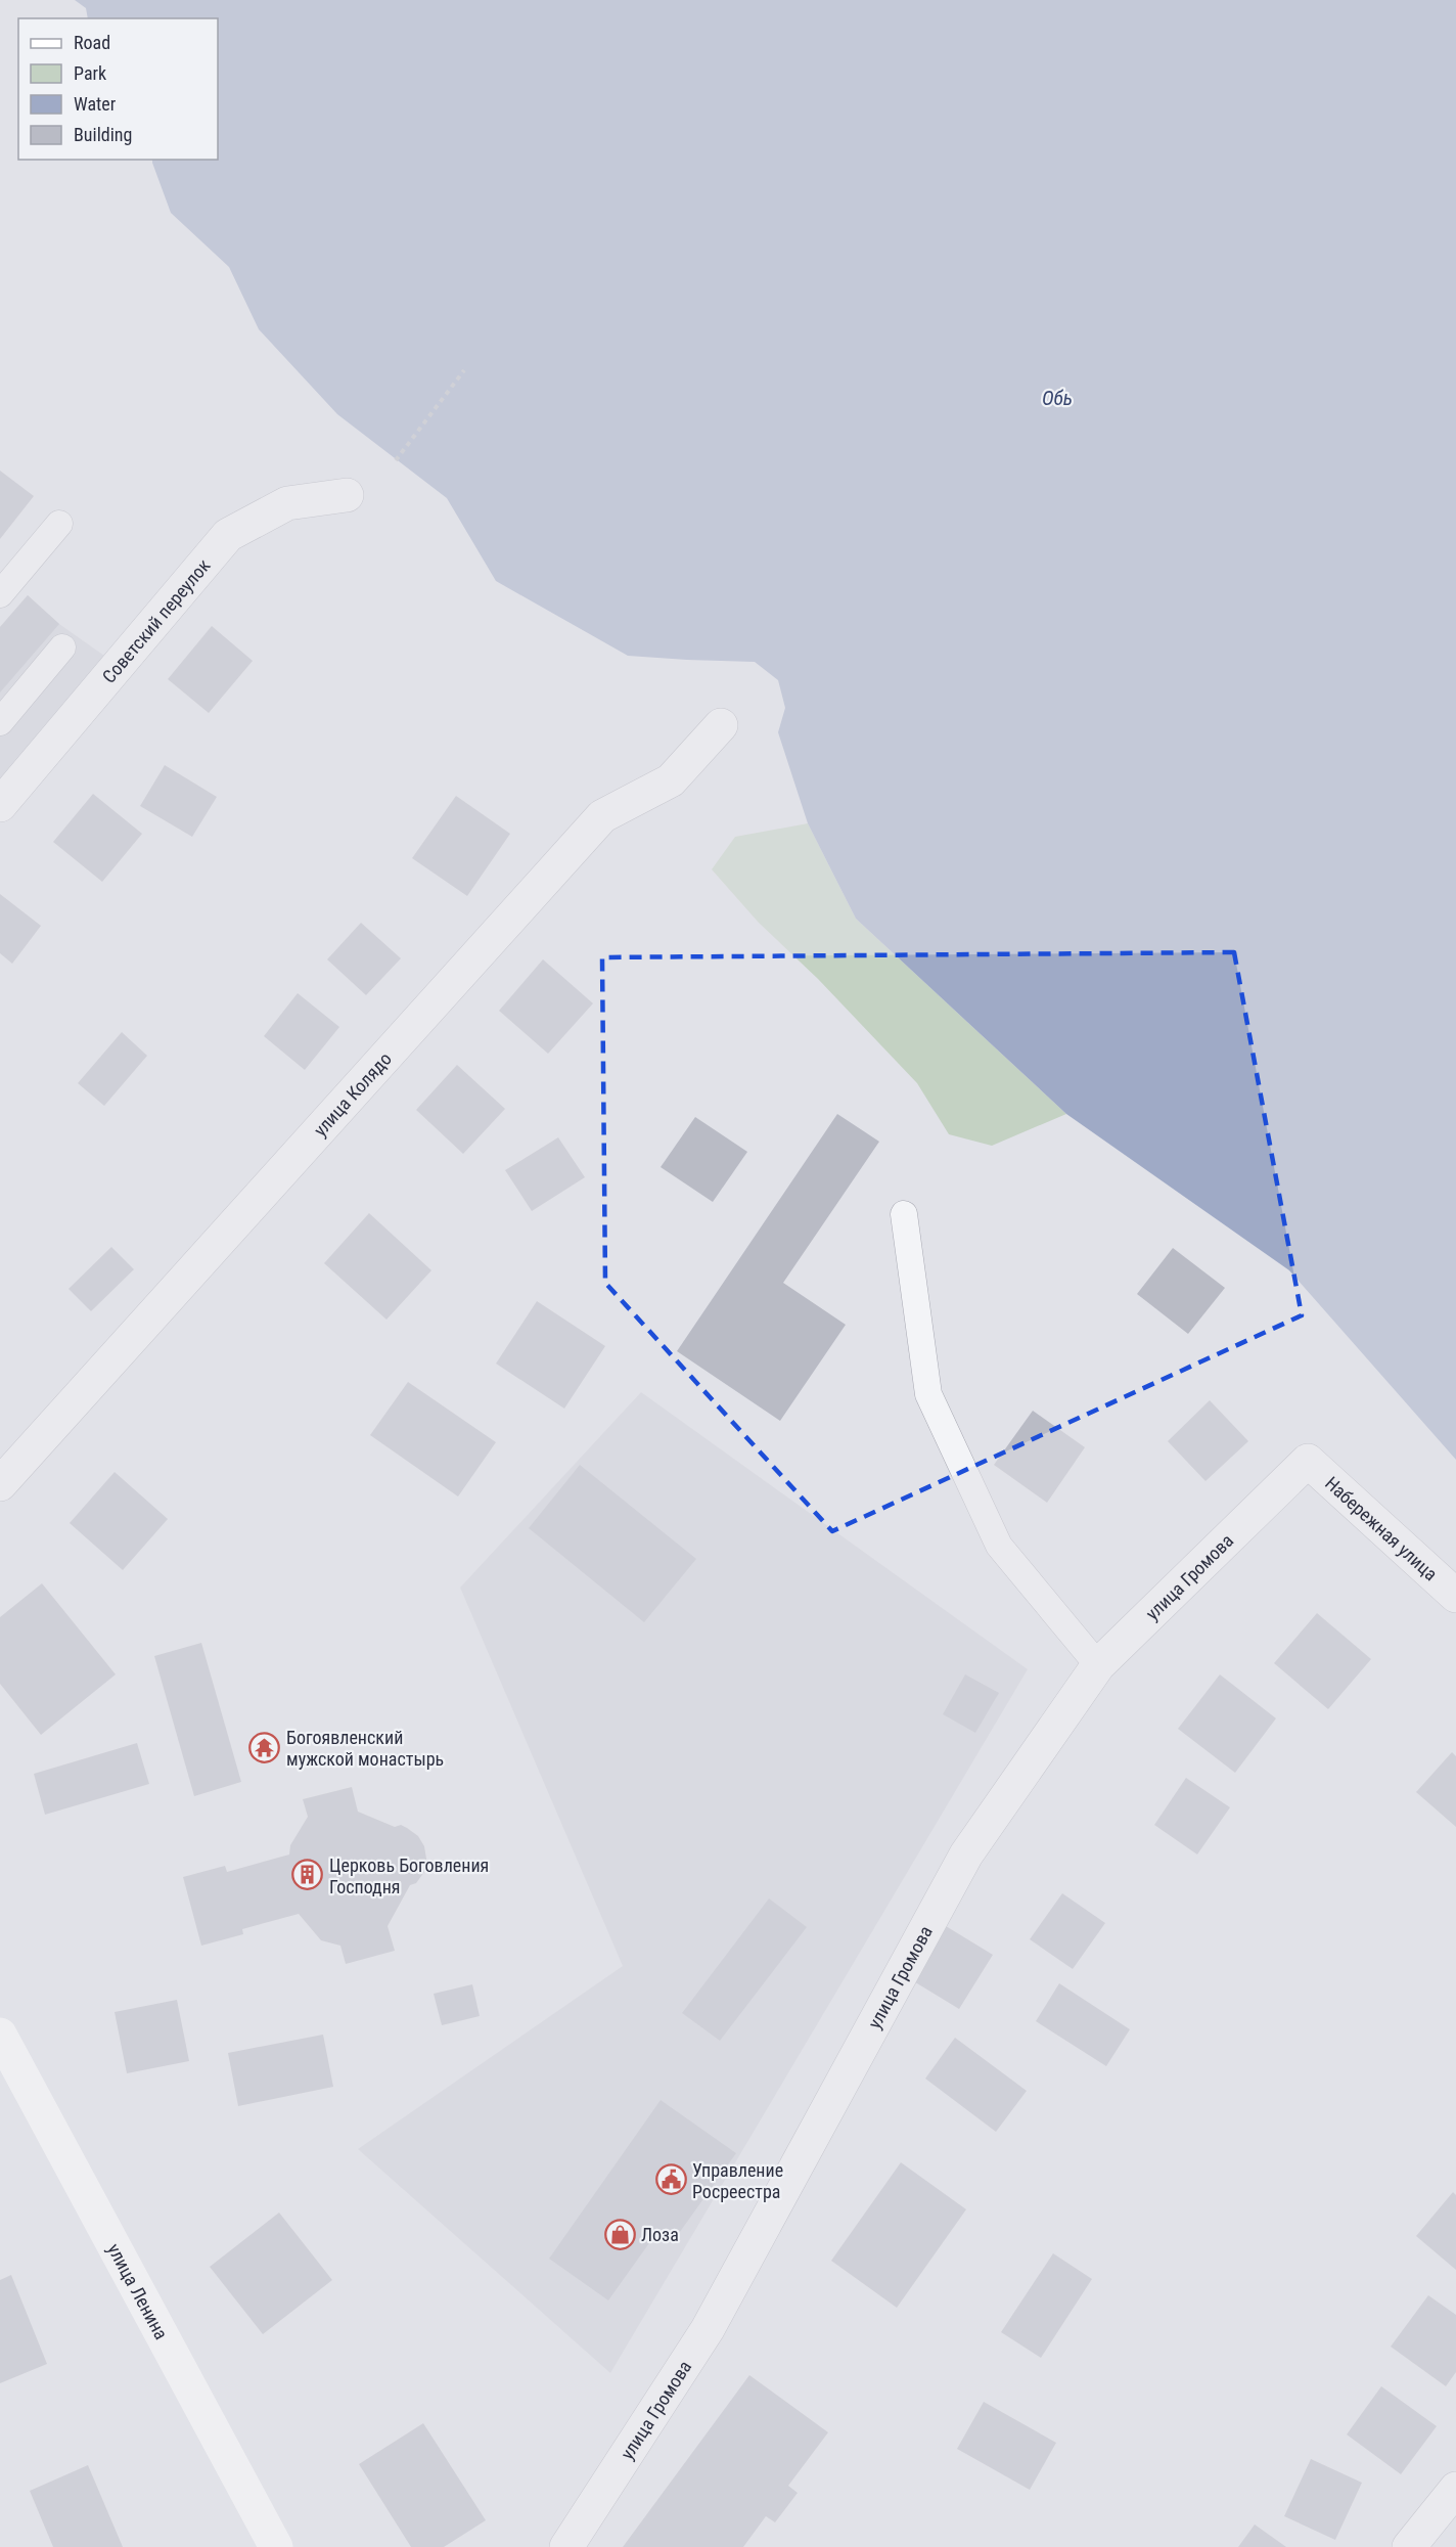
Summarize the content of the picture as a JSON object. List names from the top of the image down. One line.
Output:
{"streets":{"street":["Советский переулок","улица Колядо","Набережная улица","улица Громова","улица Ленина"]},"crossings":[["Набережная улица","улица Громова"]],"water":["Обь"],"places":{"temple":["Богоявленский мужской монастырь"],"building":["Церковь Боговления Господня"],"public building":["Управление Росреестра"],"shop":["Лоза"]},"legend":["Road","Park","Water","Building"]}
